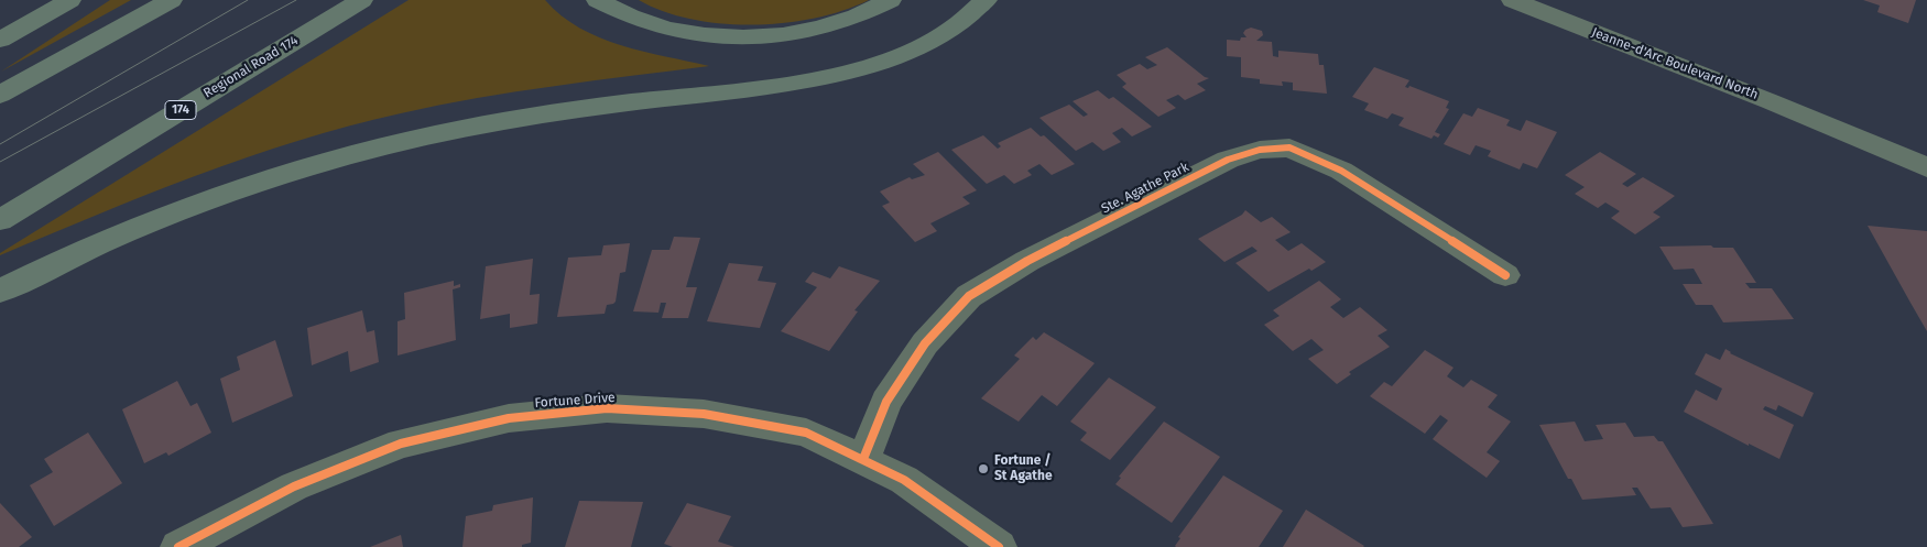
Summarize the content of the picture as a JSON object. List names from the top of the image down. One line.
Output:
{"streets":{"highway":["Regional Road 174","174"],"main road":["Jeanne-d'Arc Boulevard North"],"street":["Ste. Agathe Park","Fortune Drive"]},"crossings":[["Ste. Agathe Park","Fortune Drive"]],"places":["Fortune / St Agathe"]}
